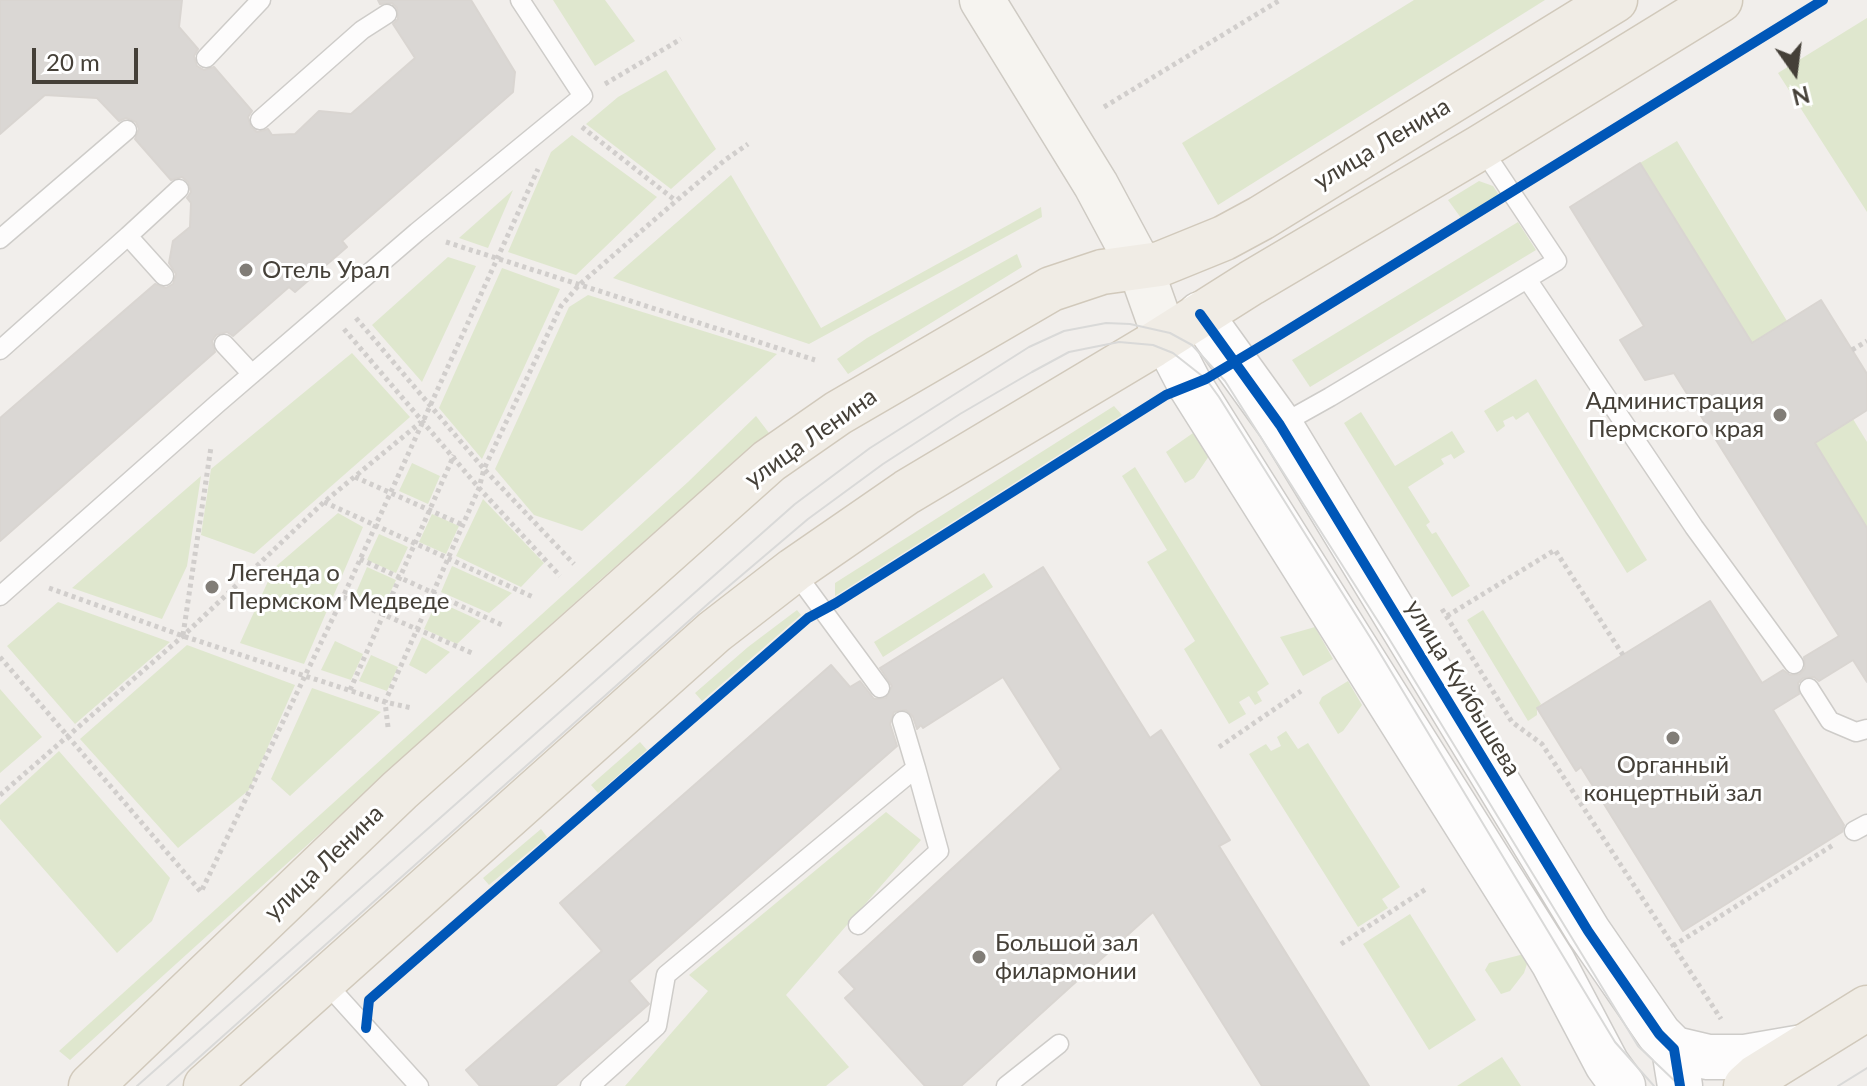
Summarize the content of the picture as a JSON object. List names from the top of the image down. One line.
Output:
{"streets":{"main road":["улица Ленина","улица Куйбышева"]},"crossings":[["улица Ленина","улица Куйбышева"]],"places":["Отель Урал","Администрация Пермского края","Легенда о Пермском Медведе","Органный концертный зал","Большой зал филармонии"],"scale_bar":"20 m","north":"bottom"}
